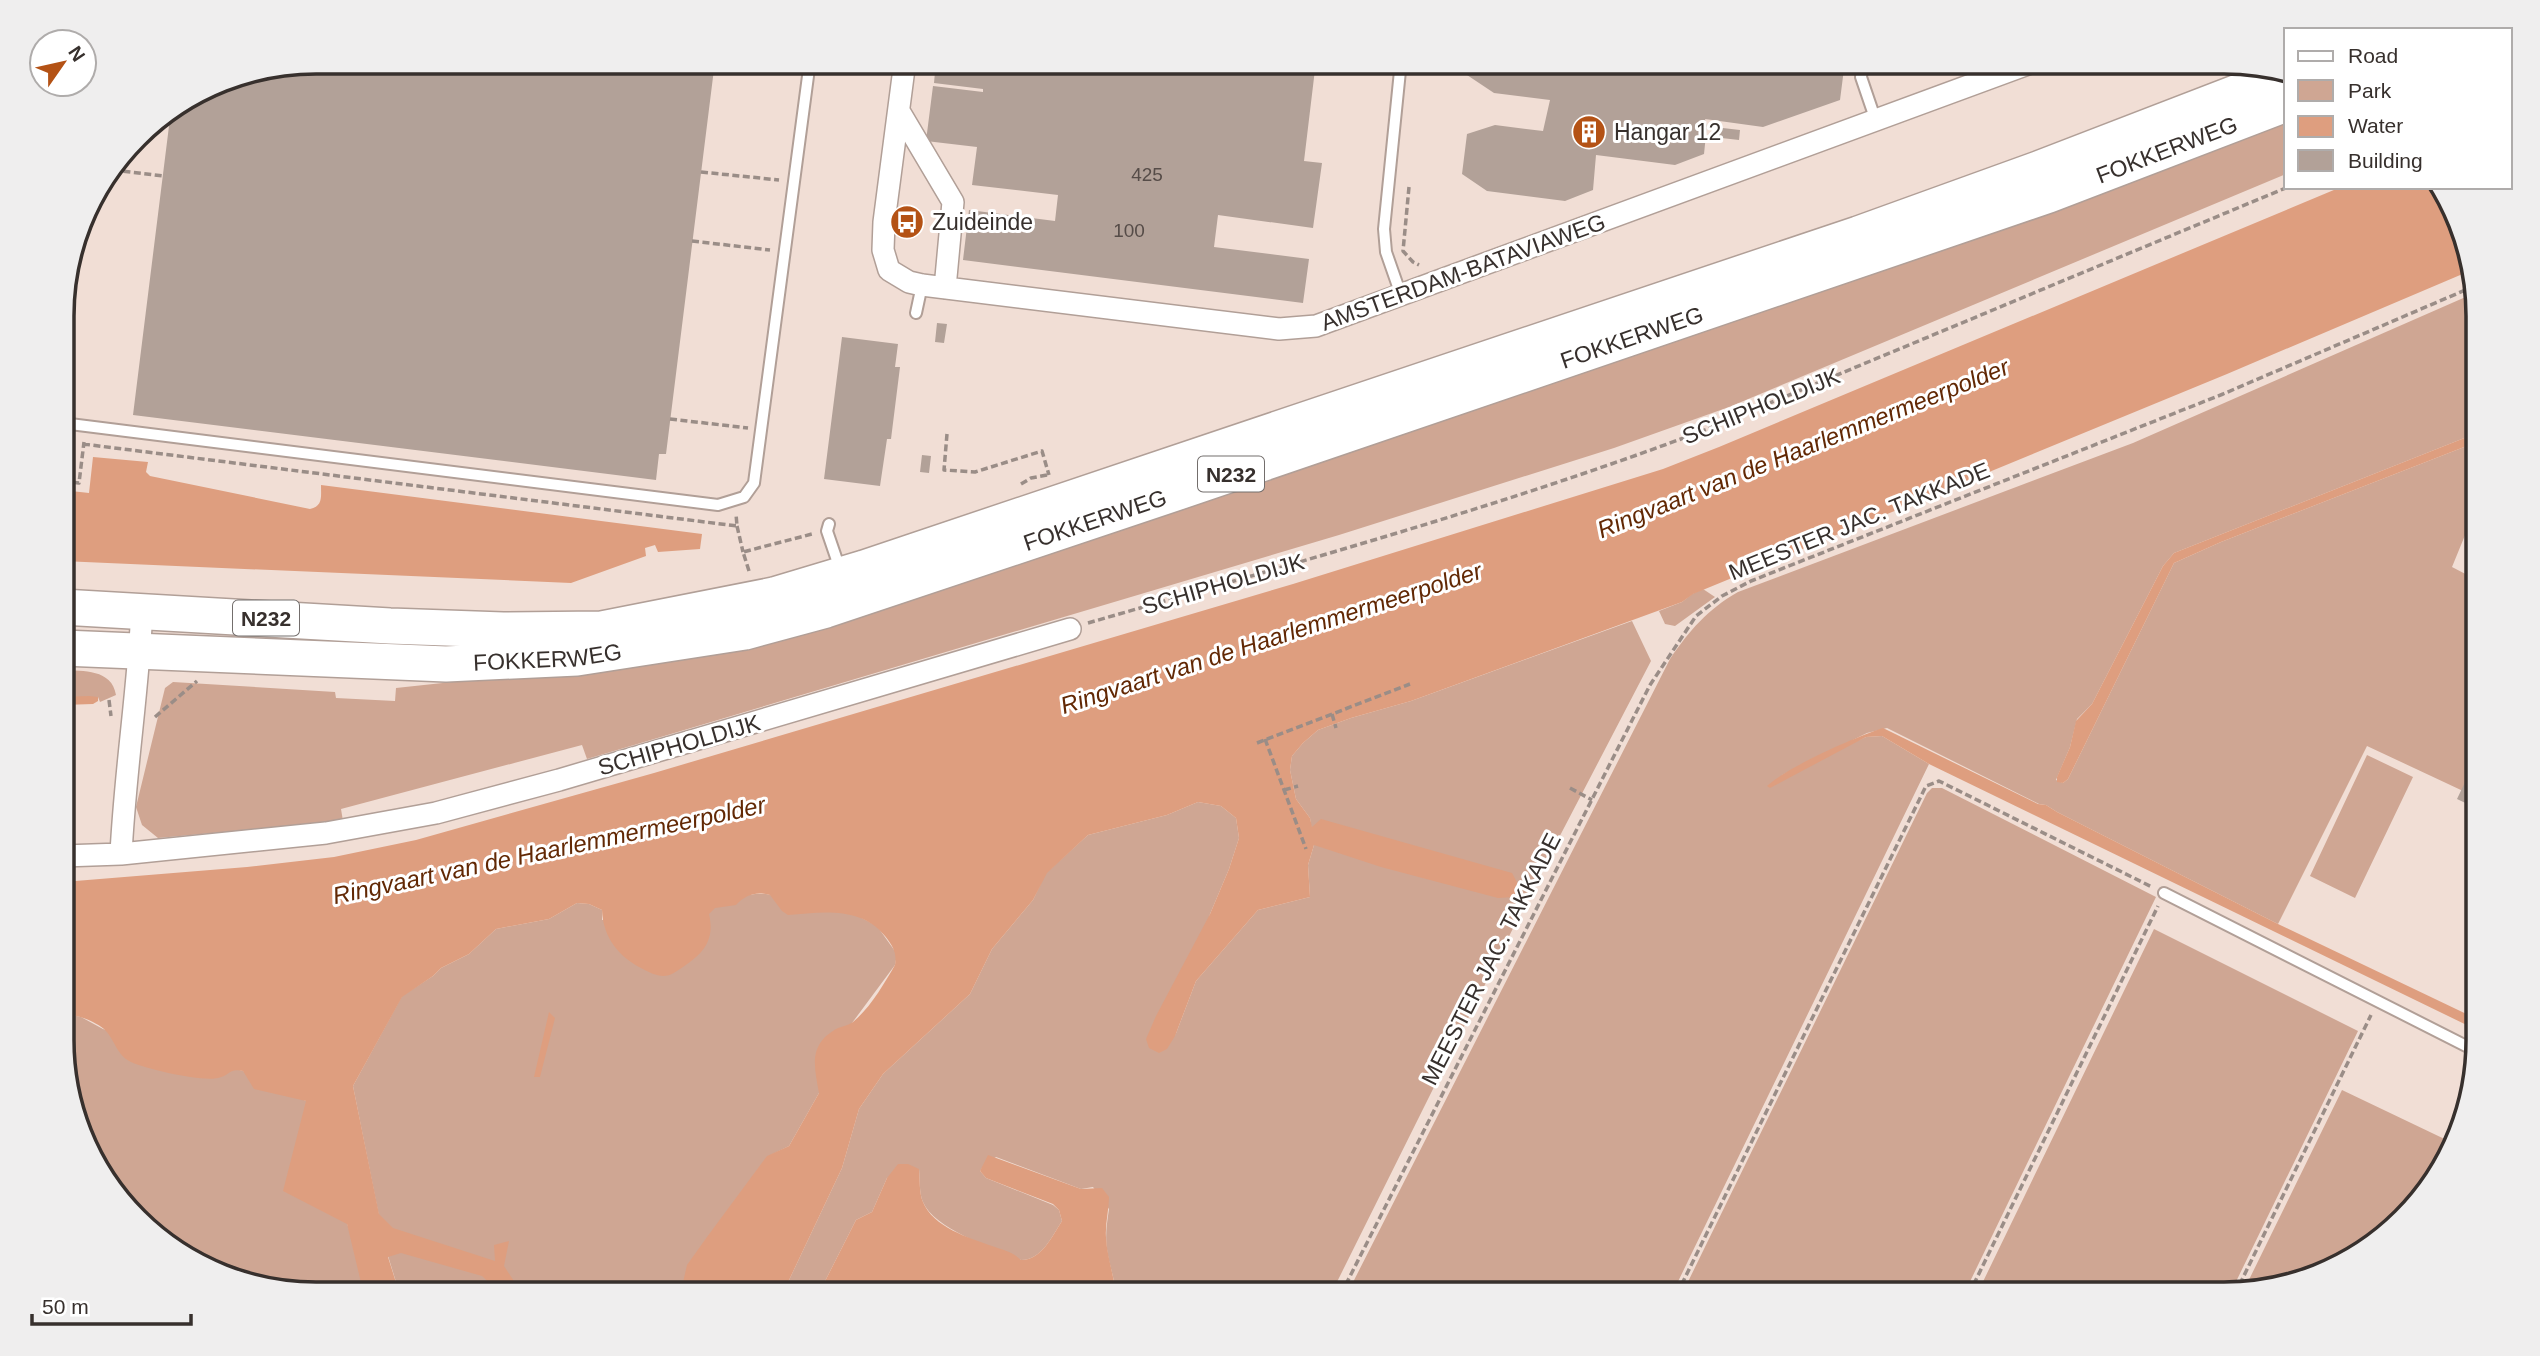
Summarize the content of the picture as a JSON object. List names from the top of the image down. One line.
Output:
{"streets":{"main road":["FOKKERWEG","N232"],"street":["AMSTERDAM-BATAVIAWEG","SCHIPHOLDIJK"],"path":["MEESTER JAC. TAKKADE"]},"water":["Ringvaart van de Haarlemmermeerpolder"],"places":{"building":["Hangar 12"],"bus stop":["Zuideinde"]},"house_numbers":["425","100"],"legend":["Road","Park","Water","Building"],"scale_bar":"50 m","north":"top right"}
